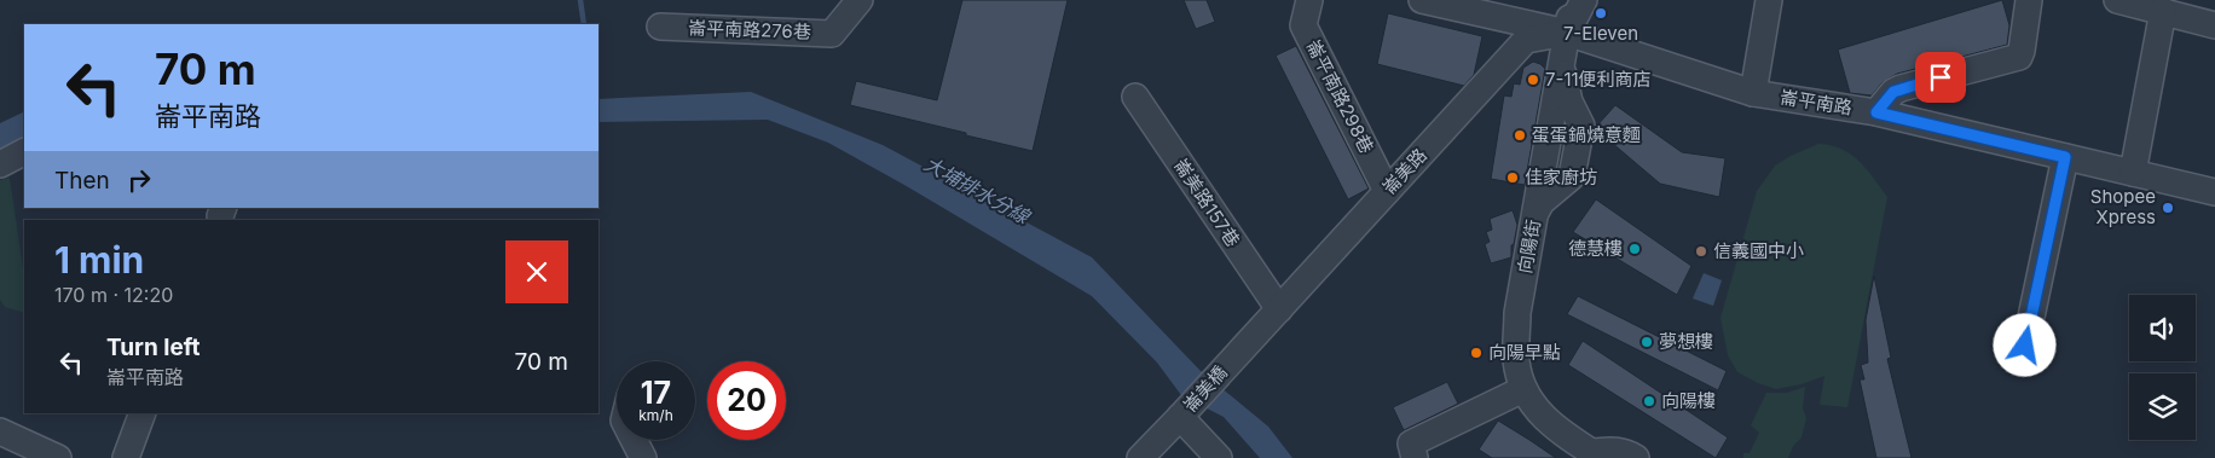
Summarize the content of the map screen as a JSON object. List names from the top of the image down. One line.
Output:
{"streets":{"street":["崙平南路276巷","崙平南路298巷","崙平南路","崙美路","崙美路157巷","向陽街","崙美橋"]},"crossings":[["崙平南路298巷","崙美路"],["崙平南路","崙美路"],["崙平南路","向陽街"],["崙美路","崙美路157巷"],["崙美路","向陽街"],["崙美路","崙美橋"]],"water":["大埔排水分線"],"places":["7-Eleven","7-11便利商店","蛋蛋鍋燒意麵","佳家廚坊","Shopee Xpress","德慧樓","信義國中小","夢想樓","向陽早點","向陽樓"],"page":{"turn":["70 m","崙平南路"],"then":"Then","heading":["1 min","170 m · 12:20"],"list":[{"name":"Turn left","note":"崙平南路","value":"70 m"}],"speed":"17 km/h","limit":"20"}}
